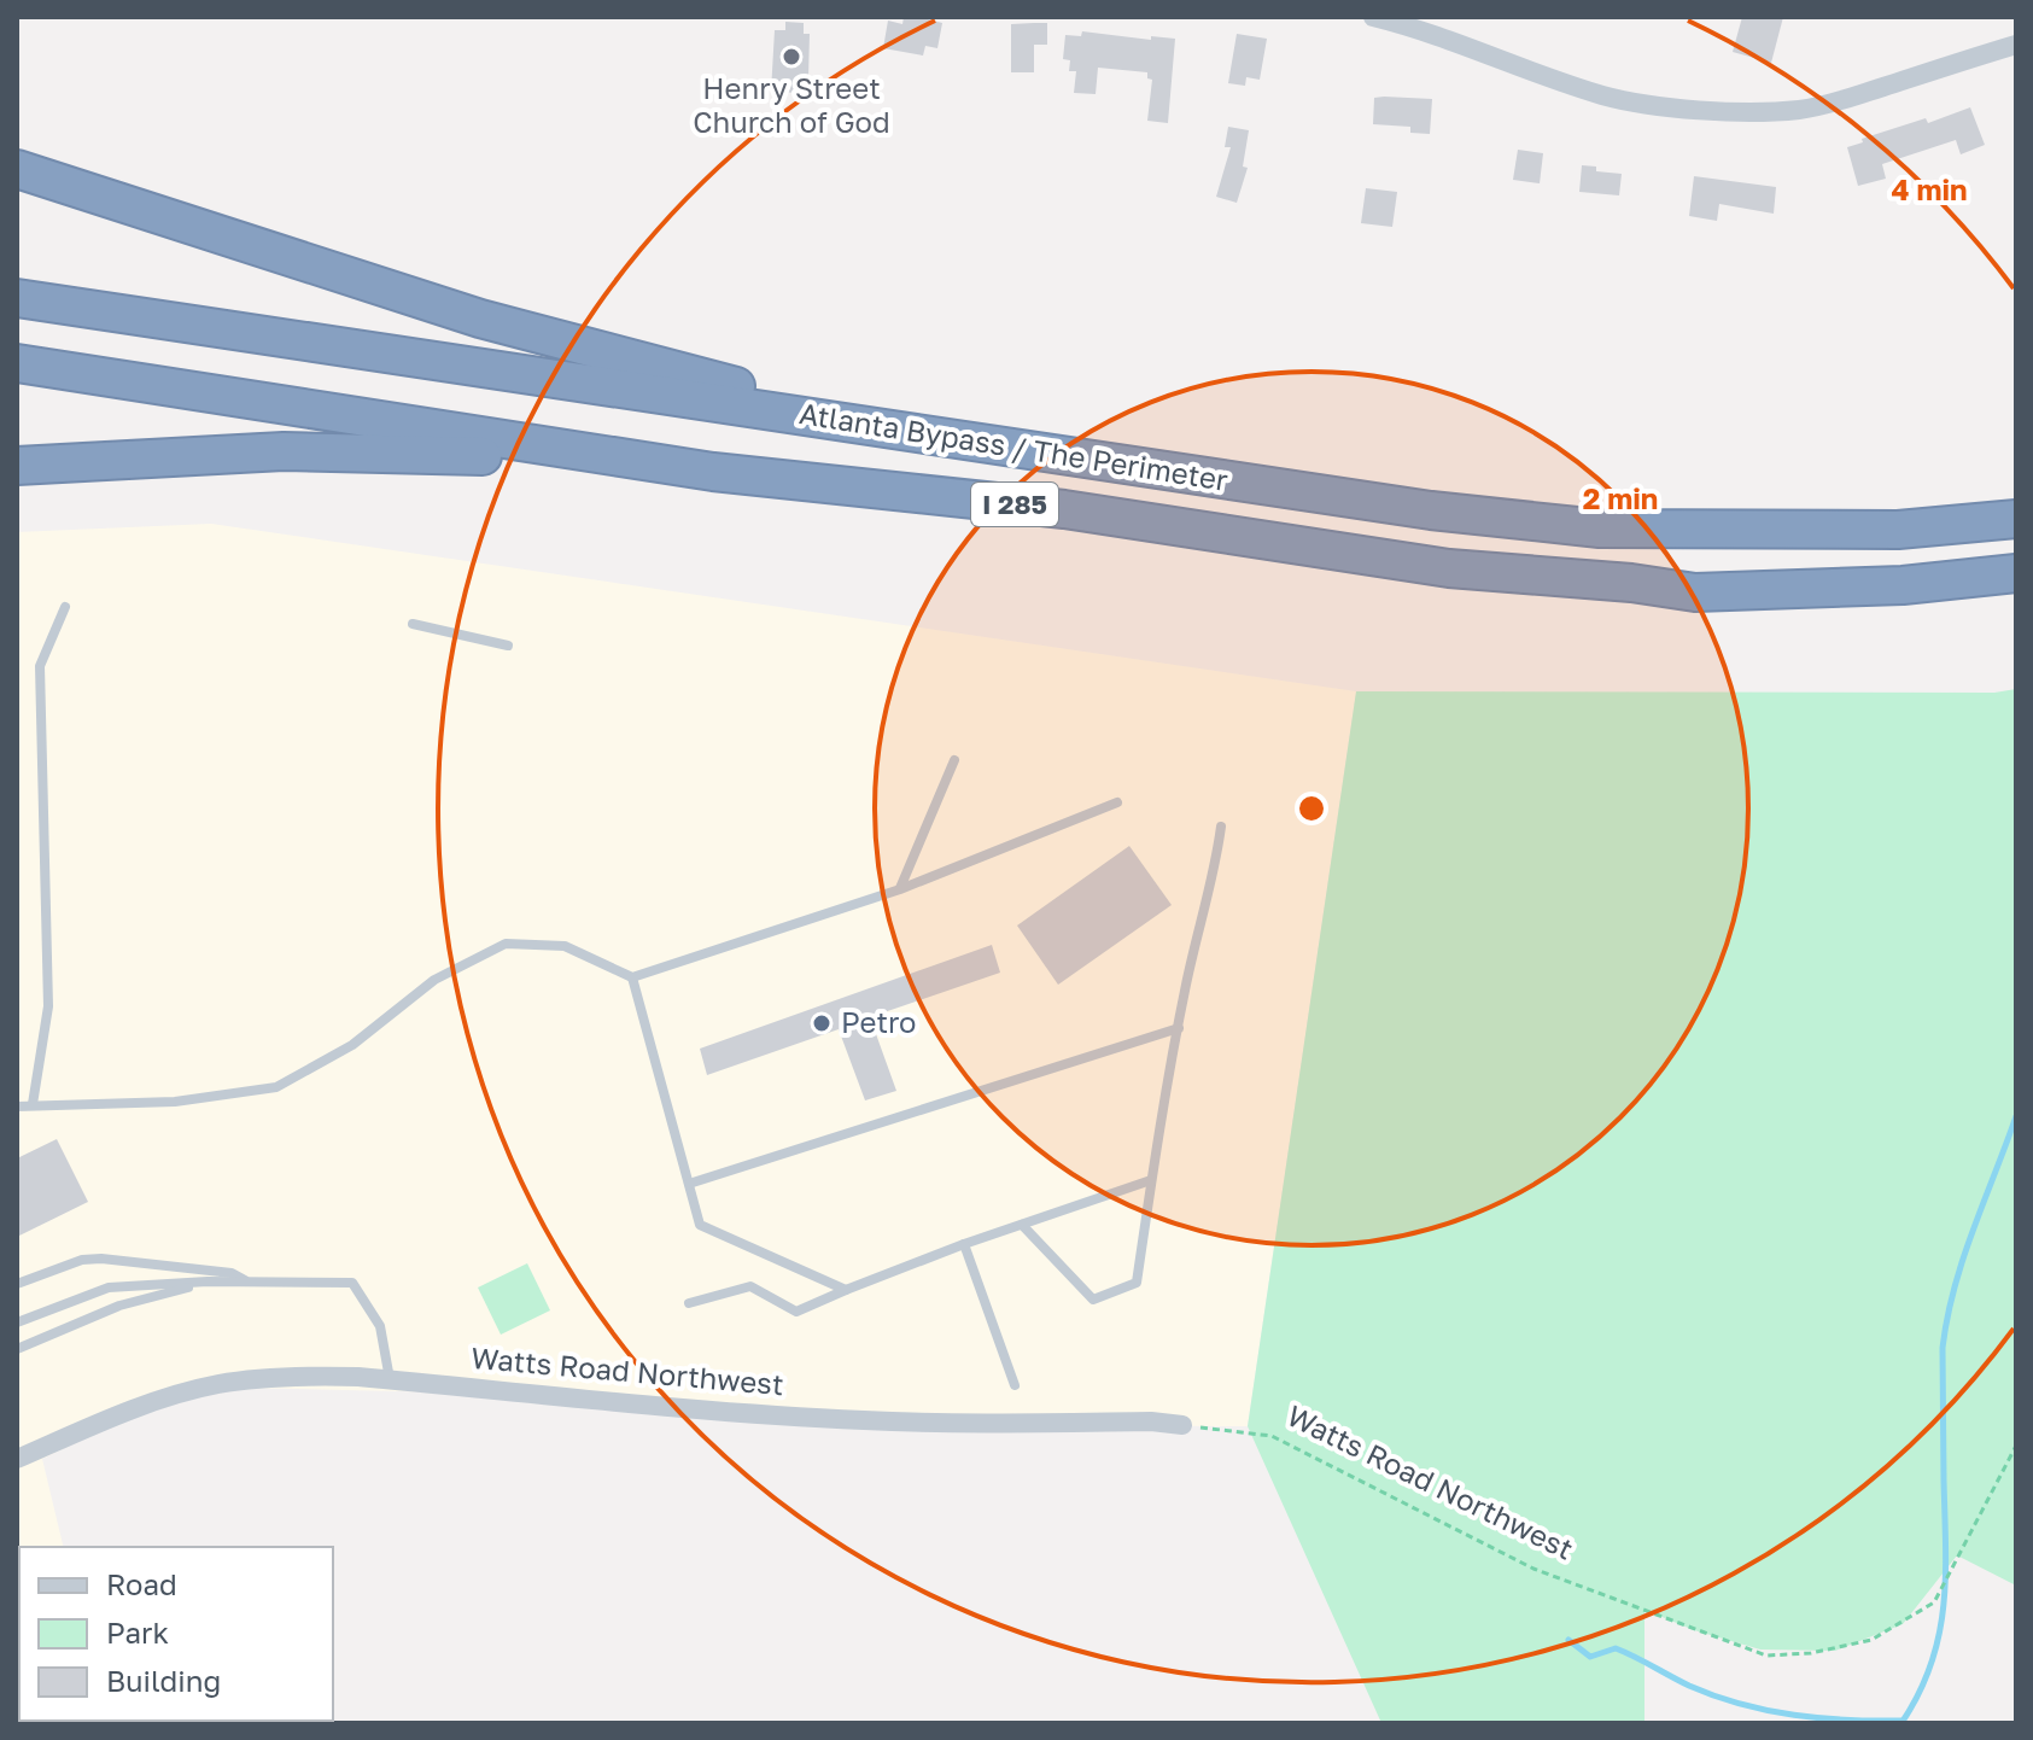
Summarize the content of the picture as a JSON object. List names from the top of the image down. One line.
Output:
{"streets":{"highway":["Atlanta Bypass / The Perimeter","I 285"],"street":["Watts Road Northwest"]},"places":["Henry Street Church of God","Petro"],"legend":["Road","Park","Building"],"rings":["4 min","2 min"]}
